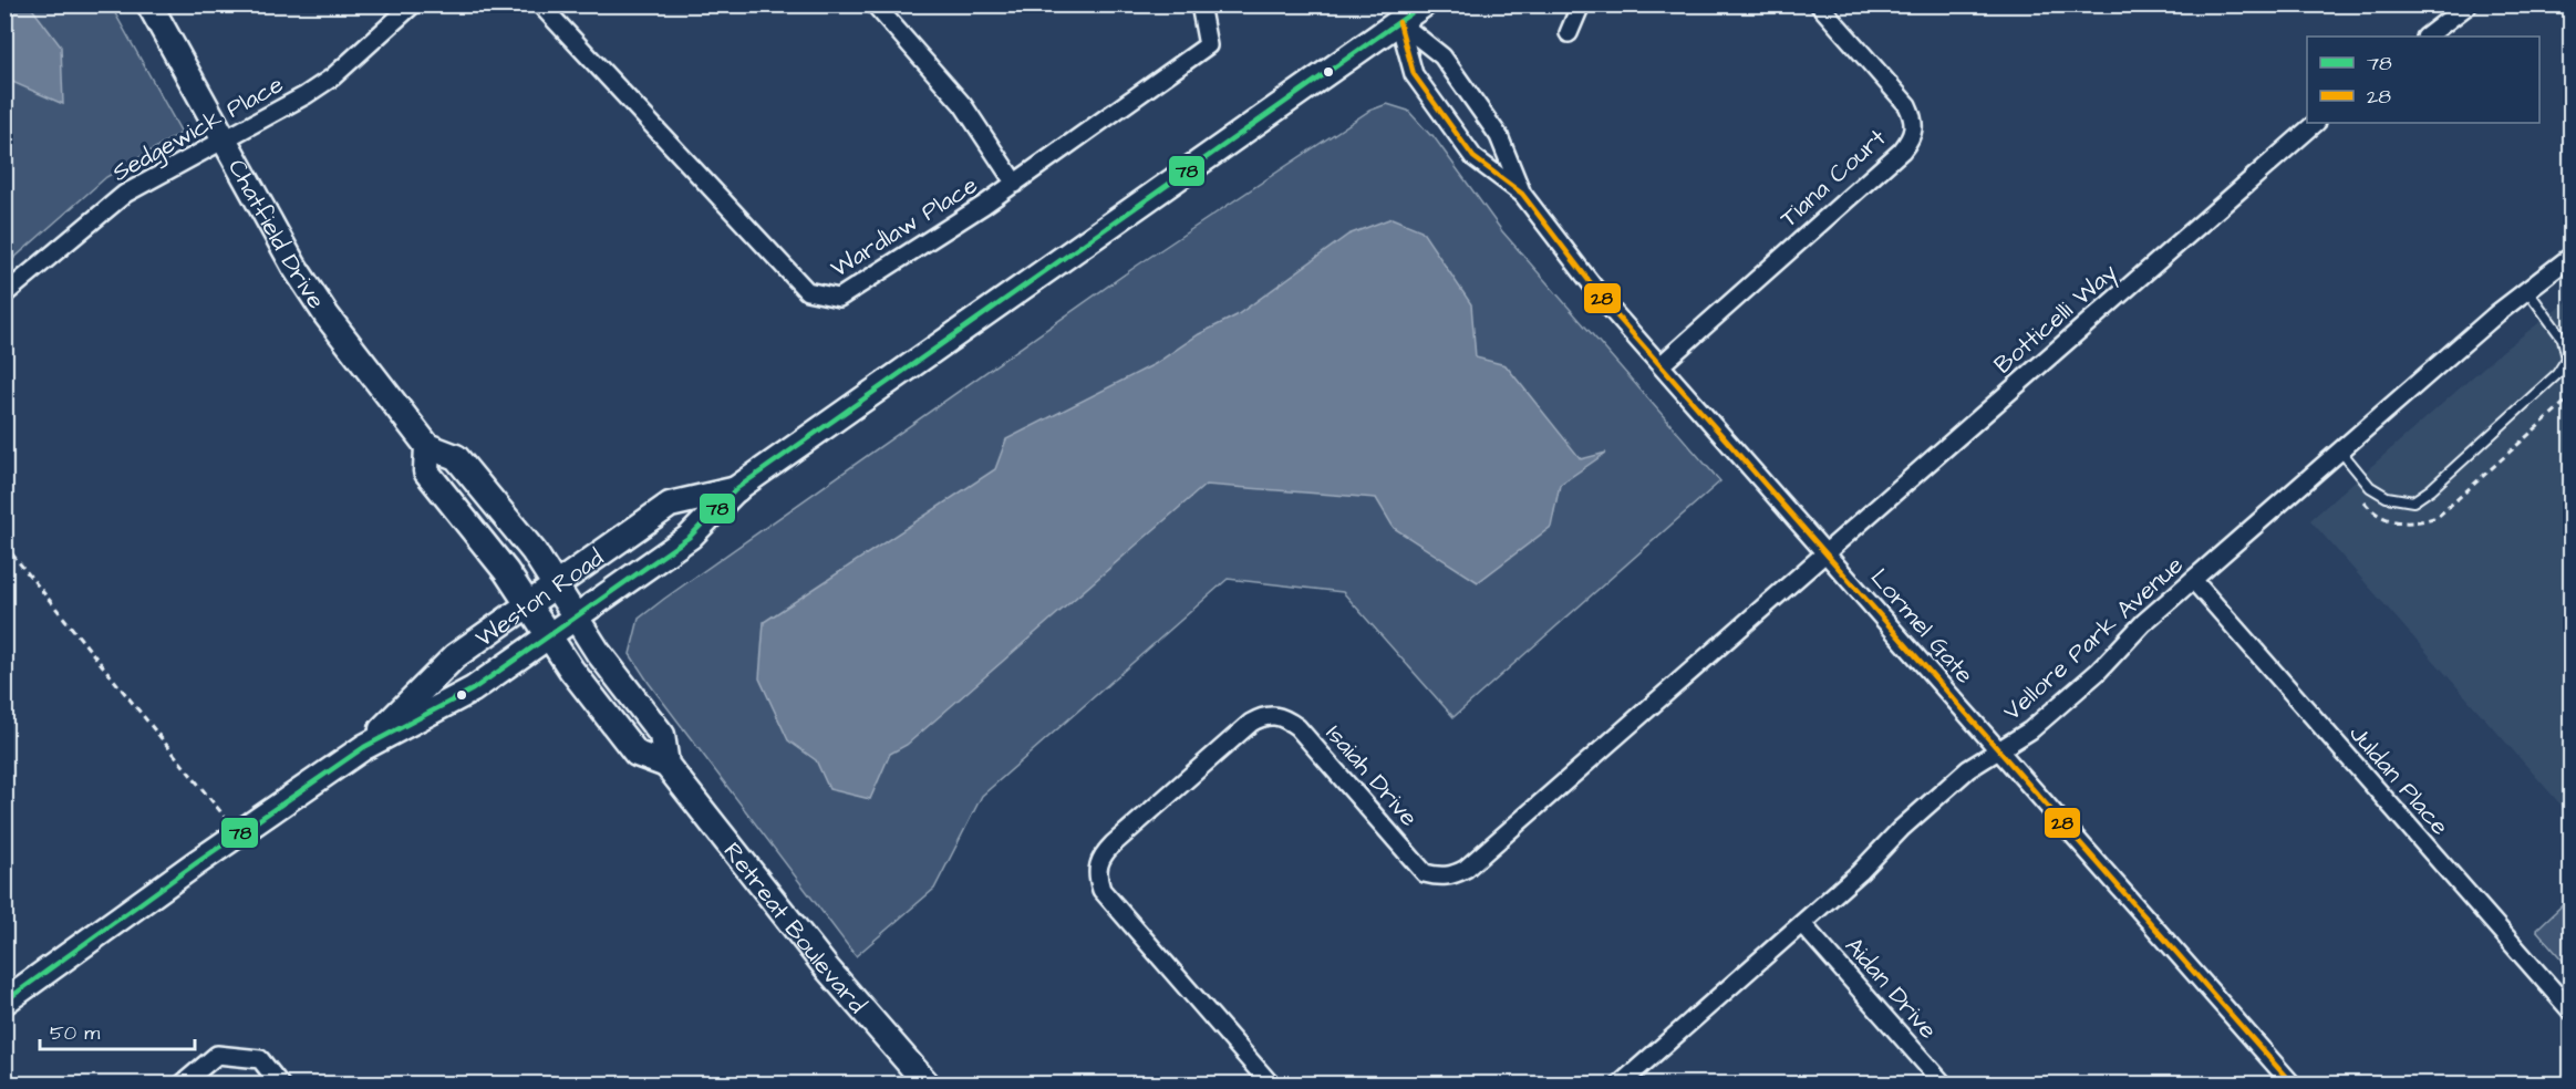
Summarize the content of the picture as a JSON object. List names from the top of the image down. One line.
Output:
{"streets":{"main road":["Chatfield Drive","Weston Road","Retreat Boulevard"],"street":["Sedgewick Place","Tiana Court","Wardlaw Place","Botticelli Way","Lormel Gate","Vellore Park Avenue","Isaiah Drive","Juldan Place","Aidan Drive"]},"crossings":[["Sedgewick Place","Chatfield Drive"],["Tiana Court","Lormel Gate"],["Botticelli Way","Lormel Gate"],["Botticelli Way","Isaiah Drive"],["Weston Road","Lormel Gate"],["Weston Road","Retreat Boulevard"],["Lormel Gate","Vellore Park Avenue"],["Lormel Gate","Isaiah Drive"],["Vellore Park Avenue","Juldan Place"],["Vellore Park Avenue","Aidan Drive"]],"lines":["transit line 78","transit line 28"],"legend":["78","28"],"scale_bar":"50 m"}
